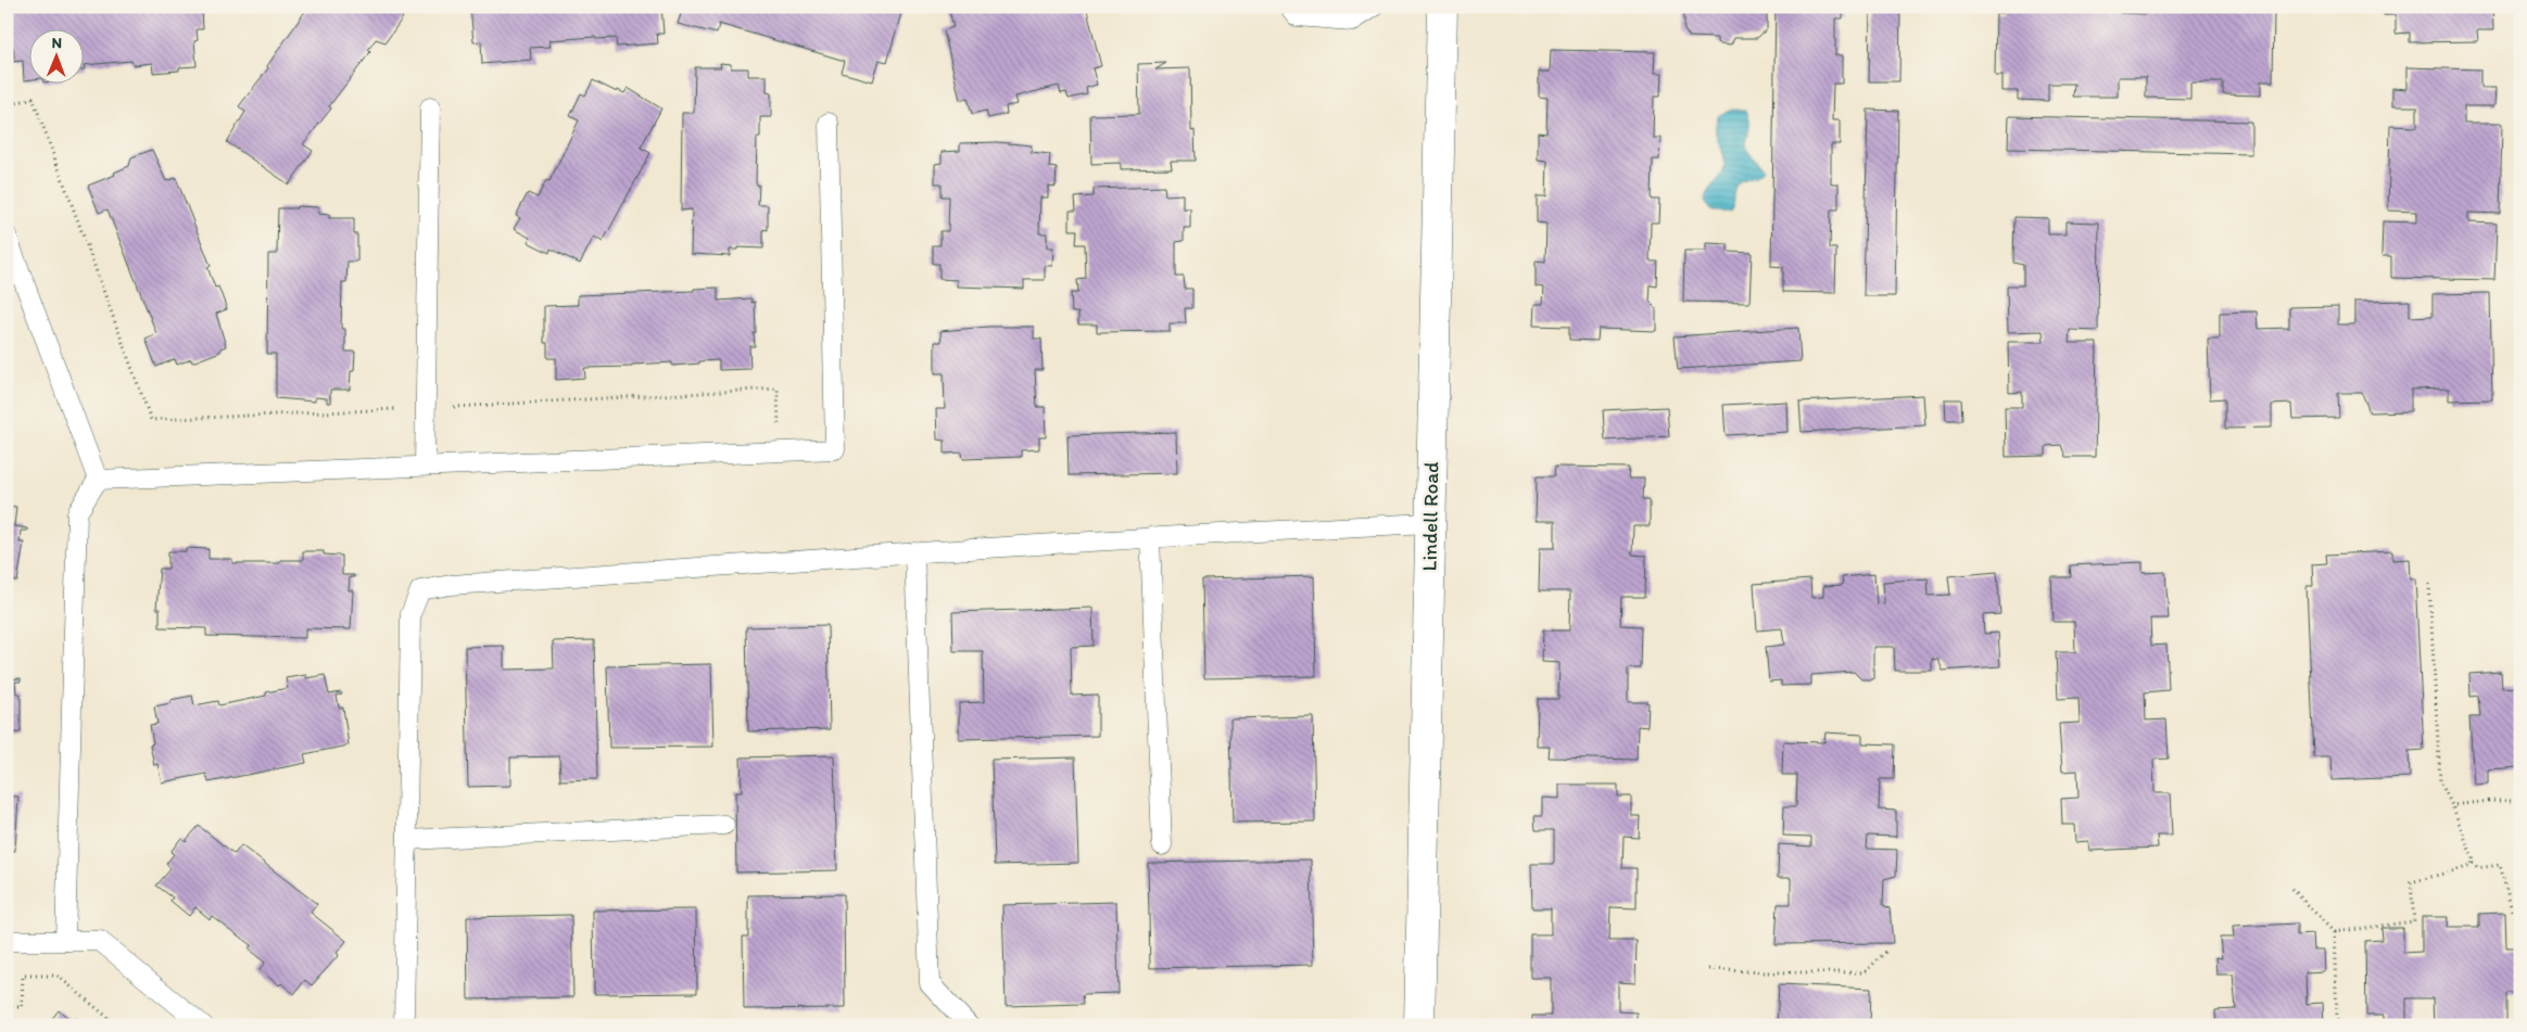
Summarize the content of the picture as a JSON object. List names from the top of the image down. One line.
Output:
{"streets":{"street":["Lindell Road"]},"north":"top"}
